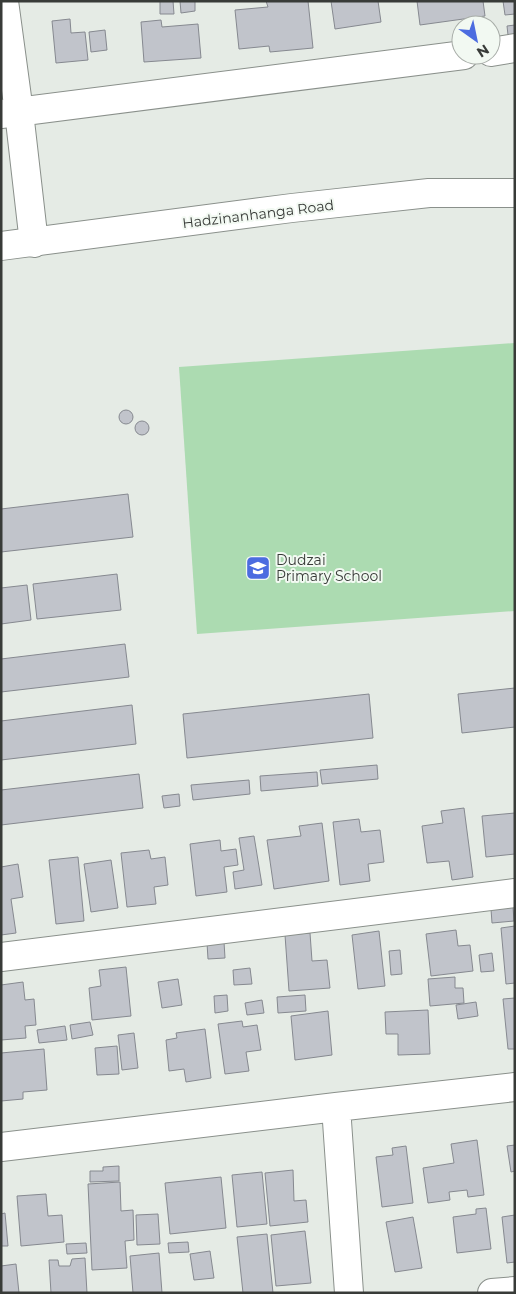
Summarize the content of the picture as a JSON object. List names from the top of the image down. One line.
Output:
{"streets":{"street":["Hadzinanhanga Road"]},"places":{"school or university":["Dudzai Primary School"]},"north":"bottom right"}
